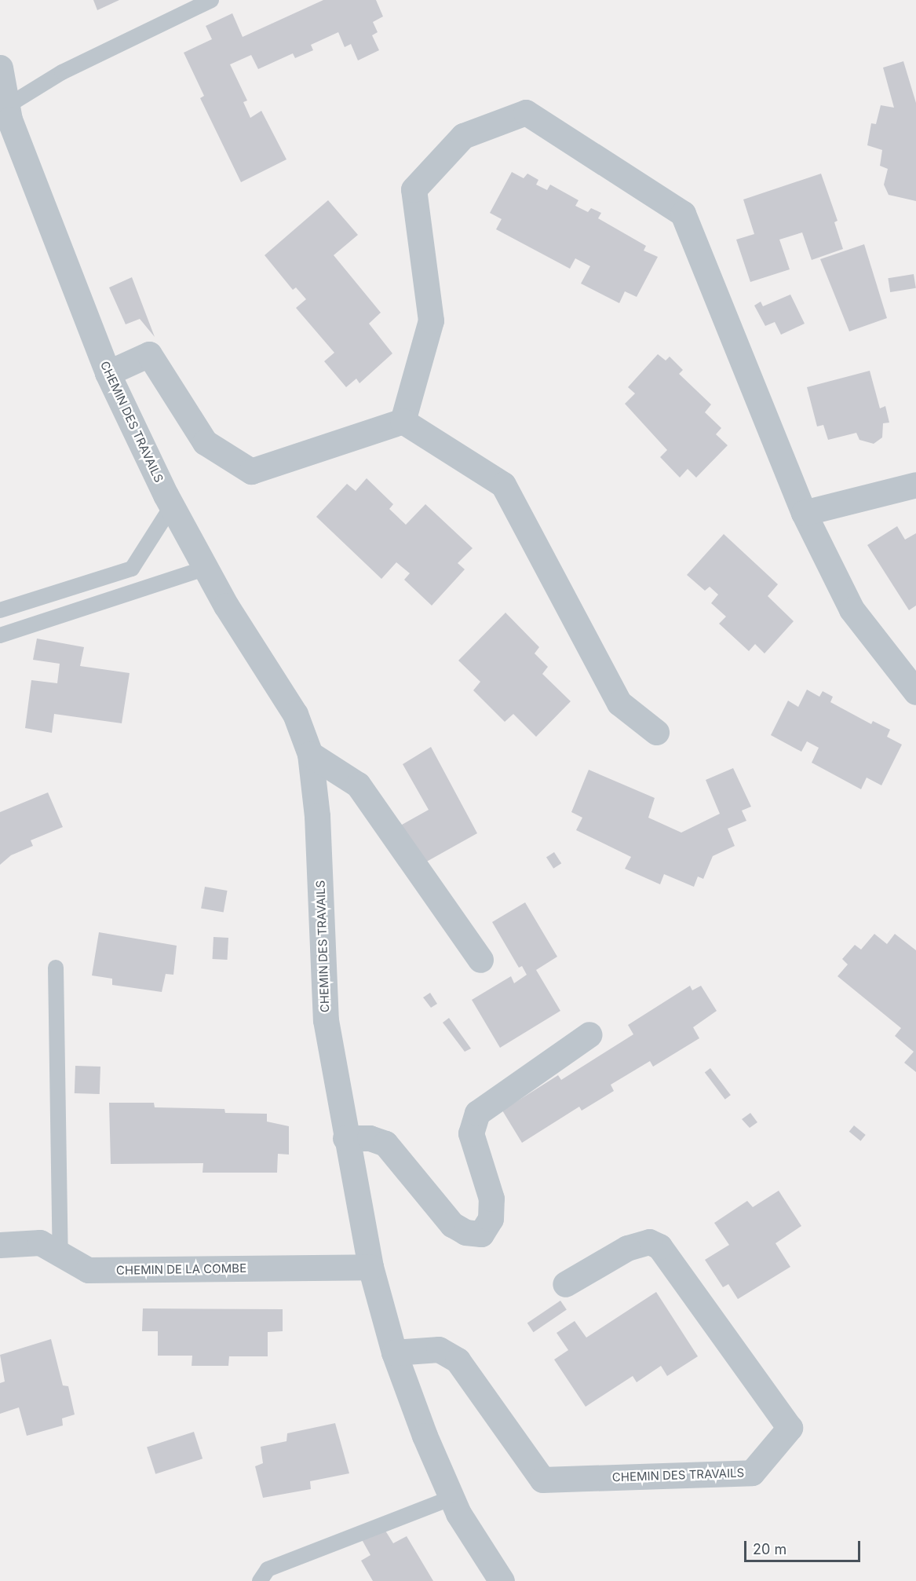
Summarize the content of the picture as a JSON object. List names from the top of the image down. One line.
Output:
{"streets":{"street":["CHEMIN DES TRAVAILS","CHEMIN DE LA COMBE"]},"crossings":[["CHEMIN DES TRAVAILS","CHEMIN DE LA COMBE"]],"scale_bar":"20 m"}
